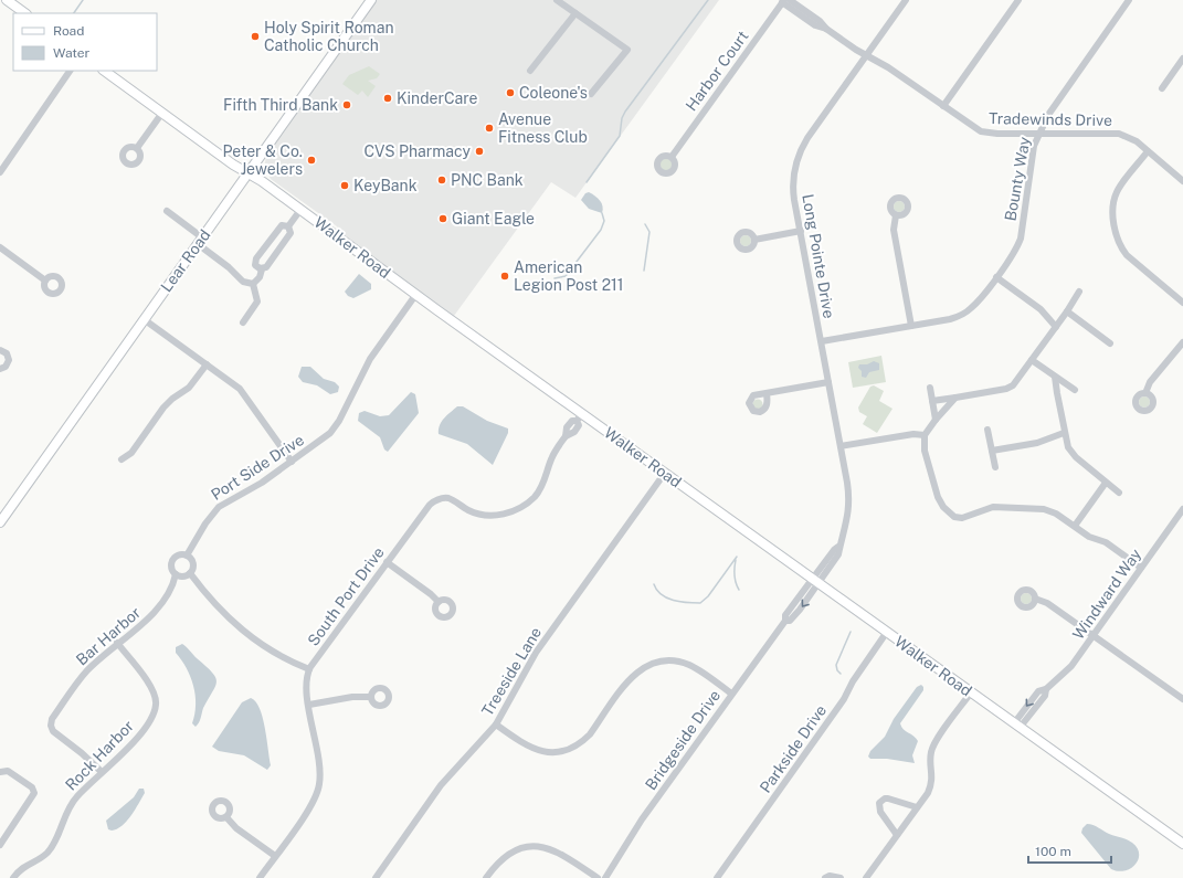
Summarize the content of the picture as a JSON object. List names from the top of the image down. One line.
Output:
{"streets":{"street":["Harbor Court","Tradewinds Drive","Bounty Way","Walker Road","Long Pointe Drive","Lear Road","Port Side Drive","Windward Way","South Port Drive","Bar Harbor","Treeside Lane","Bridgeside Drive","Parkside Drive","Rock Harbor"]},"crossings":[["Harbor Court","Tradewinds Drive"],["Tradewinds Drive","Bounty Way"],["Tradewinds Drive","Long Pointe Drive"],["Bounty Way","Long Pointe Drive"],["Walker Road","Long Pointe Drive"],["Walker Road","Lear Road"],["Walker Road","Port Side Drive"],["Walker Road","Windward Way"],["Walker Road","South Port Drive"],["Walker Road","Treeside Lane"],["Walker Road","Bridgeside Drive"],["Walker Road","Parkside Drive"],["Long Pointe Drive","Bridgeside Drive"],["Port Side Drive","Bar Harbor"],["Bar Harbor","Rock Harbor"]],"one_way":["Bridgeside Drive"],"places":["Holy Spirit Roman Catholic Church","Coleone's","KinderCare","Fifth Third Bank","Avenue Fitness Club","CVS Pharmacy","Peter & Co. Jewelers","PNC Bank","KeyBank","Giant Eagle","American Legion Post 211"],"legend":["Road","Water"],"scale_bar":"100 m"}
